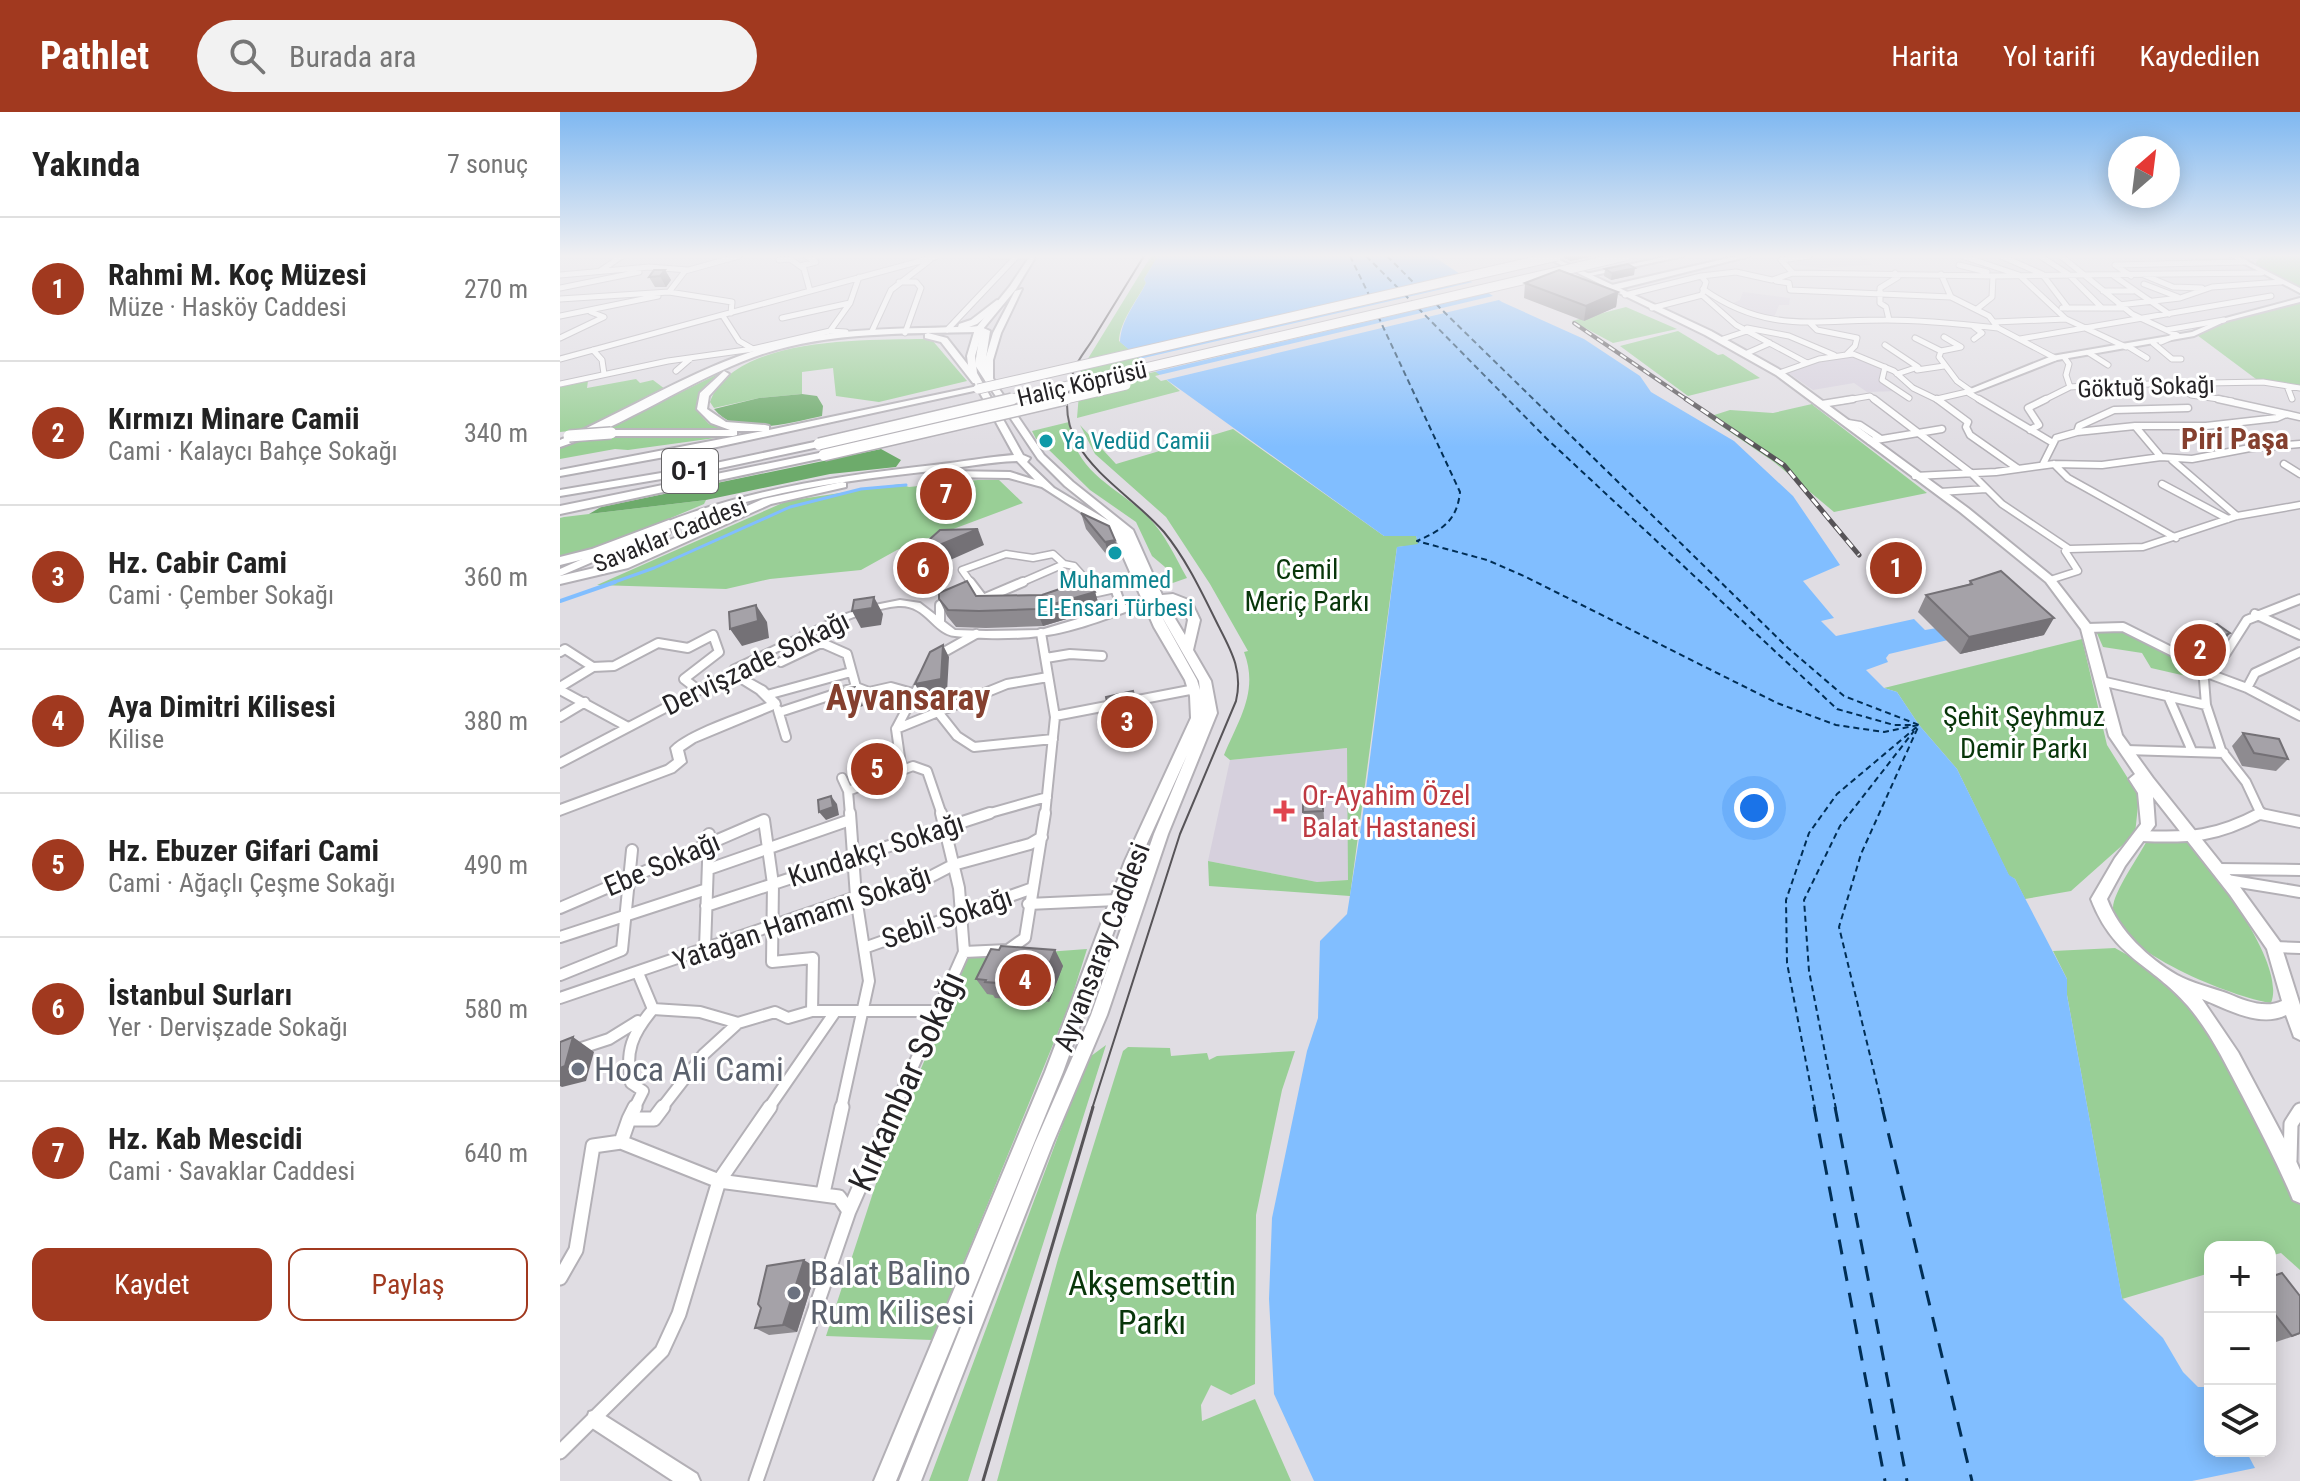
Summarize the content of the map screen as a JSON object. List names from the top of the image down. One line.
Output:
{"streets":{"highway":["Haliç Köprüsü","O-1"],"main road":["Savaklar Caddesi","Ayvansaray Caddesi"],"street":["Göktuğ Sokağı","Dervişzade Sokağı","Kundakçı Sokağı","Ebe Sokağı","Yatağan Hamamı Sokağı","Sebil Sokağı","Kırkambar Sokağı"]},"crossings":[["Haliç Köprüsü","O-1"],["Savaklar Caddesi","Ayvansaray Caddesi"]],"districts":["Piri Paşa","Ayvansaray"],"parks":["Cemil Meriç Parkı","Şehit Şeyhmuz Demir Parkı","Akşemsettin Parkı"],"places":{"other":["Ya Vedüd Camii","Muhammed El-Ensari Türbesi","Hoca Ali Cami","Balat Balino Rum Kilisesi"],"health":["Or-Ayahim Özel Balat Hastanesi"]},"north":"top right","page":{"header":"Pathlet","search":"Burada ara","nav":["Harita","Yol tarifi","Kaydedilen"],"heading":["Yakında","7 sonuç"],"list":[{"mark":"1","name":"Rahmi M. Koç Müzesi","note":"Müze · Hasköy Caddesi","value":"270 m"},{"mark":"2","name":"Kırmızı Minare Camii","note":"Cami · Kalaycı Bahçe Sokağı","value":"340 m"},{"mark":"3","name":"Hz. Cabir Cami","note":"Cami · Çember Sokağı","value":"360 m"},{"mark":"4","name":"Aya Dimitri Kilisesi","note":"Kilise","value":"380 m"},{"mark":"5","name":"Hz. Ebuzer Gifari Cami","note":"Cami · Ağaçlı Çeşme Sokağı","value":"490 m"},{"mark":"6","name":"İstanbul Surları","note":"Yer · Dervişzade Sokağı","value":"580 m"},{"mark":"7","name":"Hz. Kab Mescidi","note":"Cami · Savaklar Caddesi","value":"640 m"}],"pins":["7","1","6","2","3","5","4"],"buttons":["Kaydet","Paylaş"],"map_buttons":["+","−"]}}
